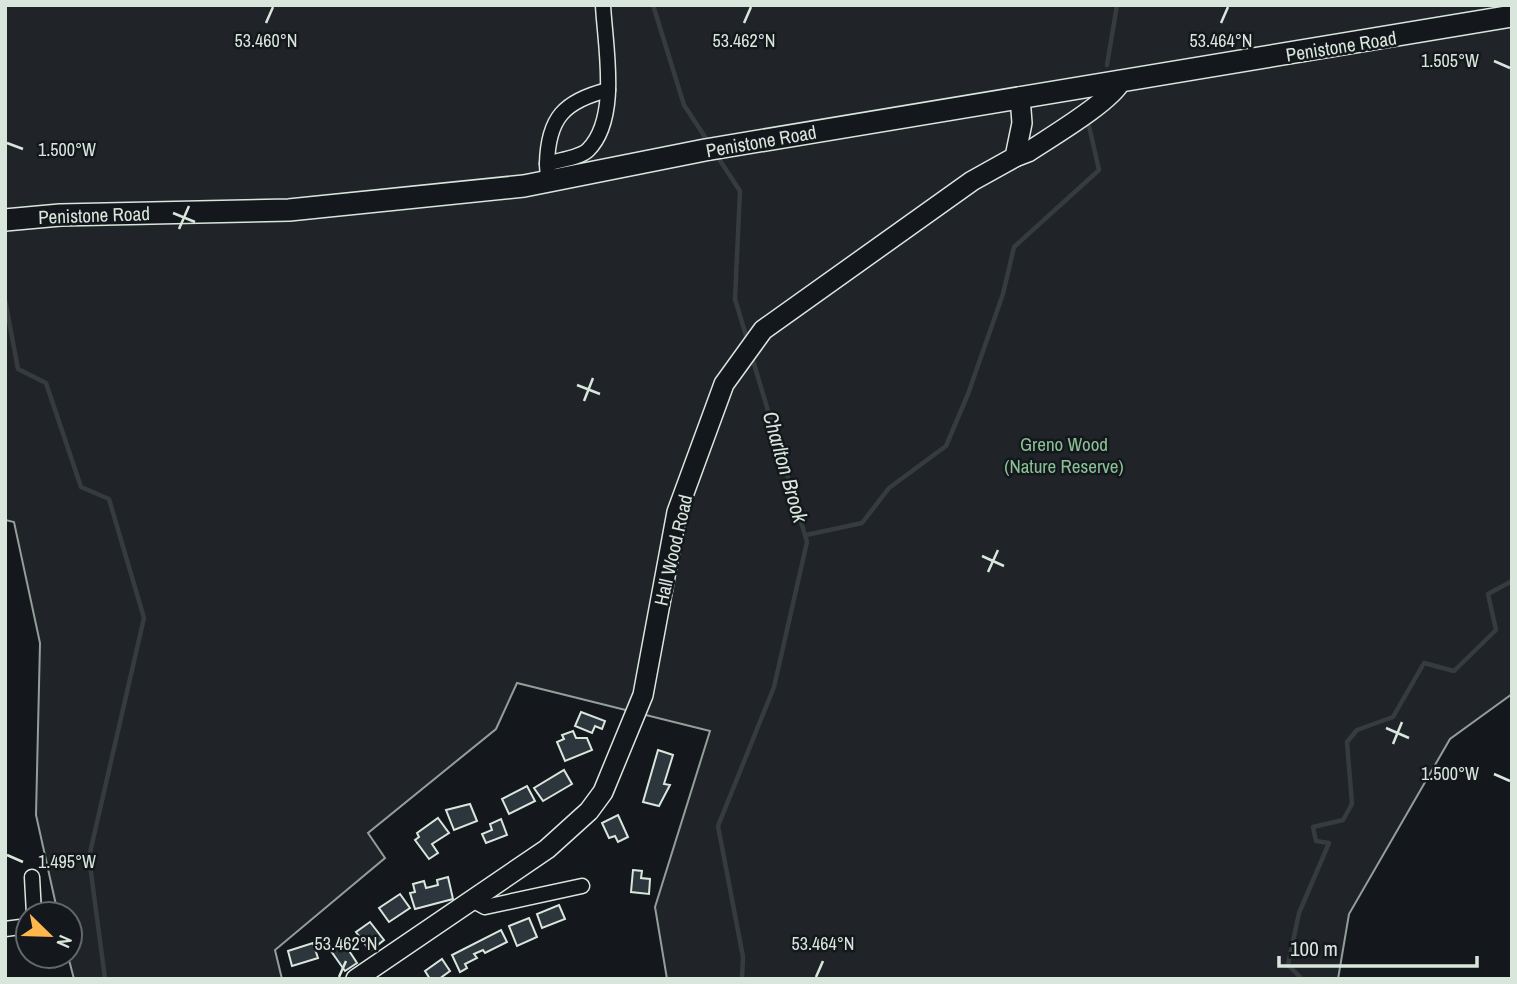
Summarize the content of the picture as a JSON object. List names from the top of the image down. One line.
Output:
{"streets":{"highway":["Penistone Road"],"main road":["Hall Wood Road"]},"crossings":[["Penistone Road","Hall Wood Road"]],"water":["Charlton Brook"],"parks":["Greno Wood (Nature Reserve)"],"scale_bar":"100 m","north":"bottom right","coordinates":["53.460°N","53.462°N","53.464°N","1.505°W","1.500°W","1.495°W"]}
